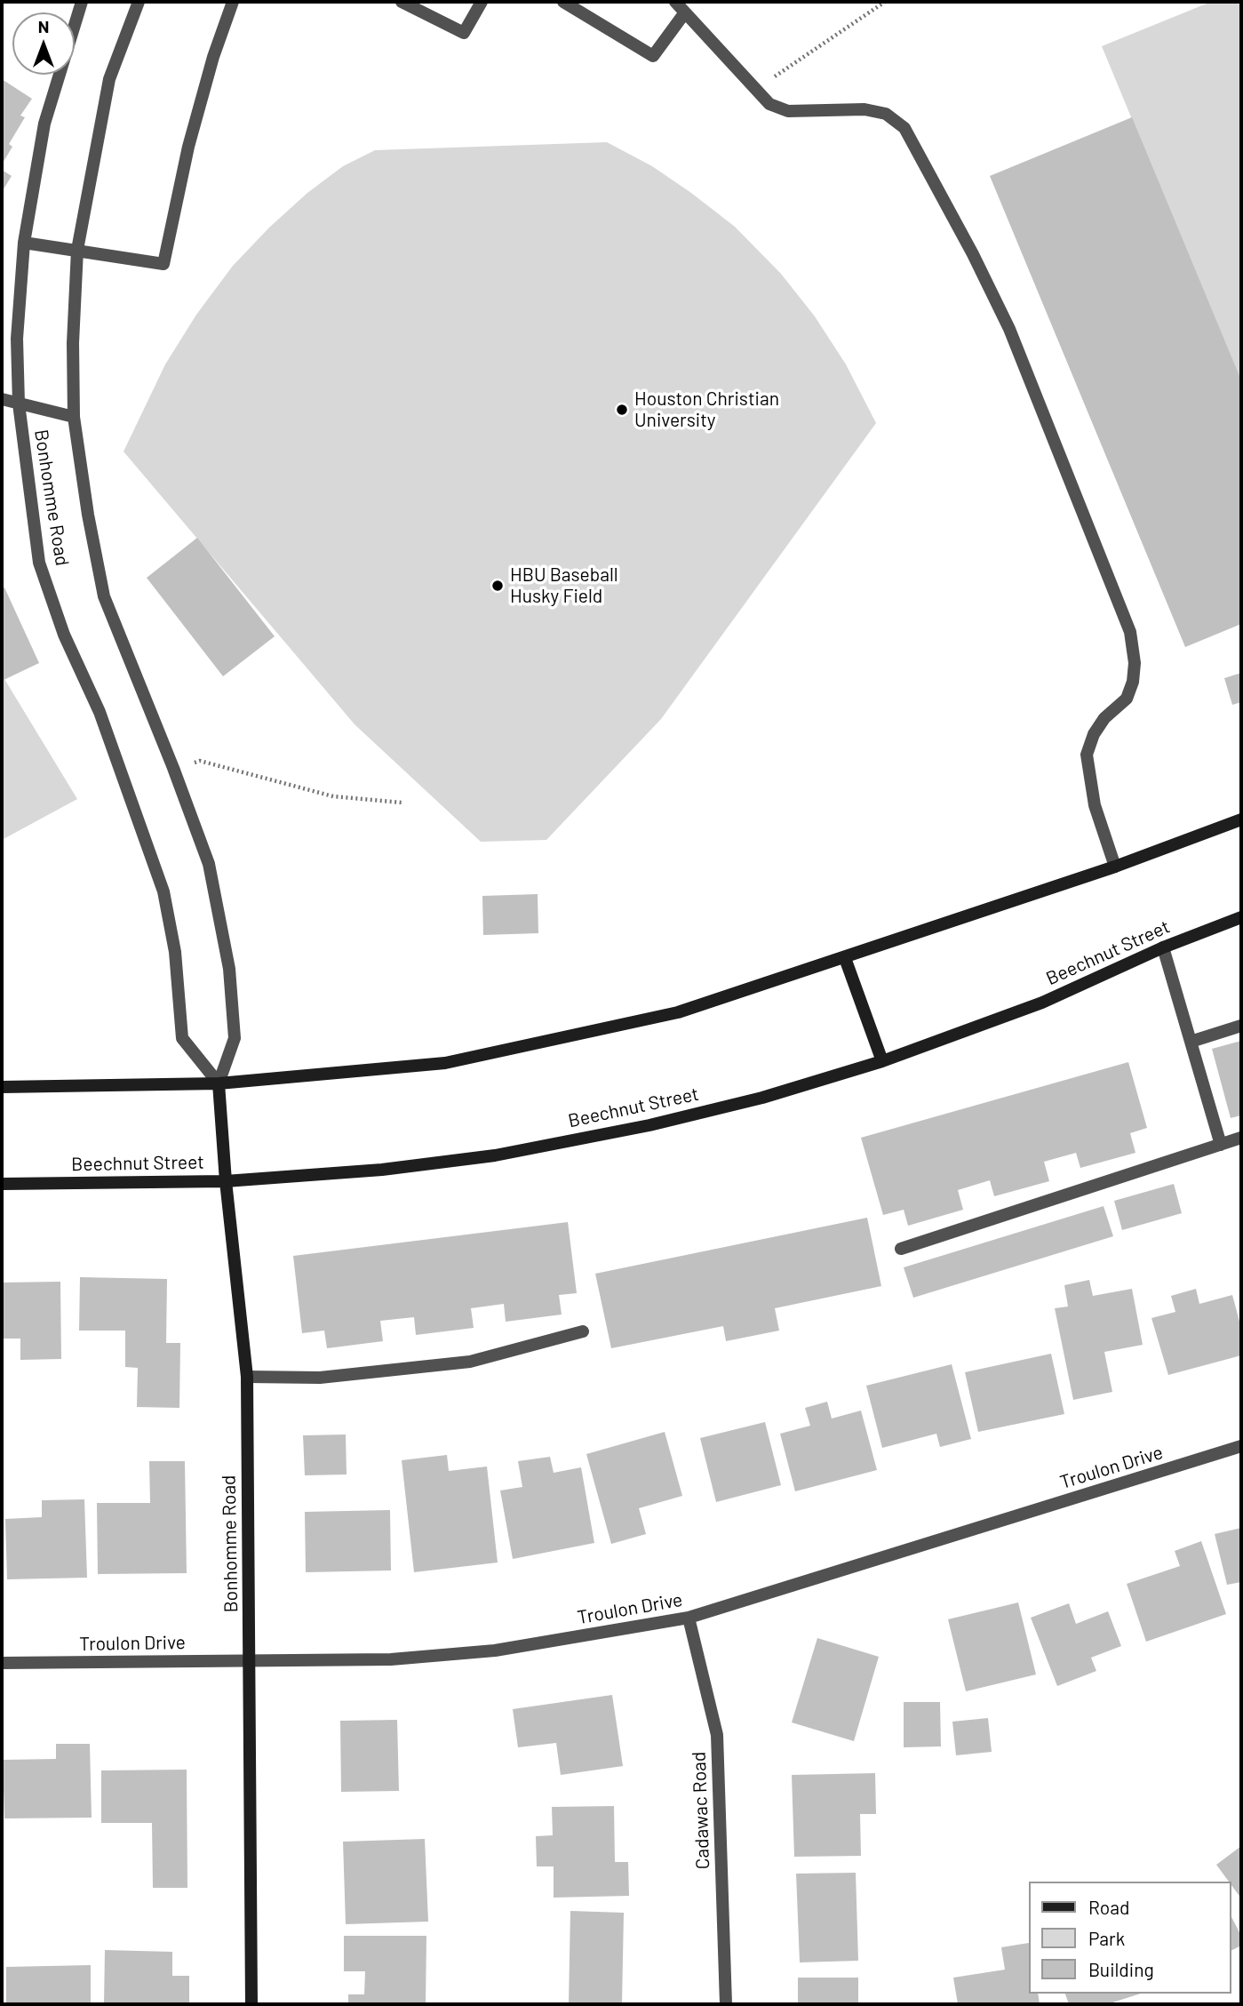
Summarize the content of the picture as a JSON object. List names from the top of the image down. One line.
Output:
{"streets":{"main road":["Bonhomme Road","Beechnut Street"],"street":["Troulon Drive","Cadawac Road"]},"crossings":[["Bonhomme Road","Beechnut Street"],["Bonhomme Road","Troulon Drive"],["Troulon Drive","Cadawac Road"]],"places":["Houston Christian University","HBU Baseball Husky Field"],"legend":["Road","Park","Building"],"north":"top"}
